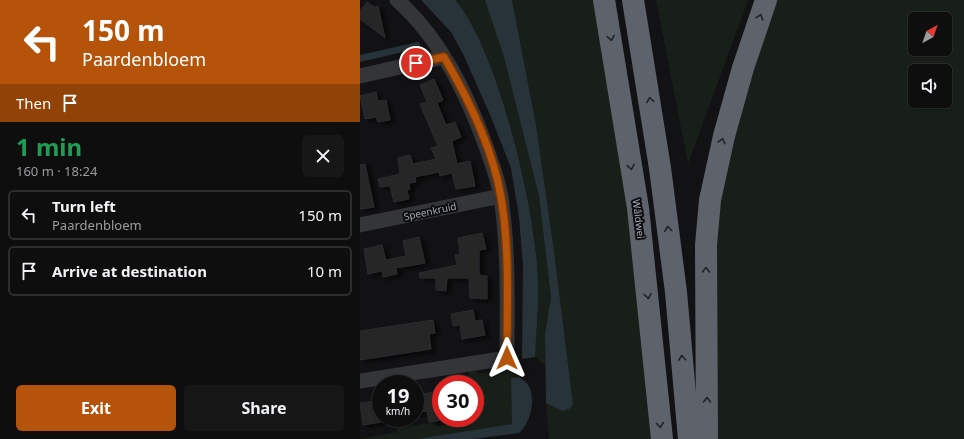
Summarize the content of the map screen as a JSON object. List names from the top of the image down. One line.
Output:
{"streets":{"highway":["Wâldwei"],"street":["Speenkruid"]},"north":"top right","page":{"turn":["150 m","Paardenbloem"],"then":"Then","heading":["1 min","160 m · 18:24"],"list":[{"name":"Turn left","note":"Paardenbloem","value":"150 m"},{"name":"Arrive at destination","value":"10 m"}],"speed":"19 km/h","limit":"30","buttons":["Exit","Share"]}}
